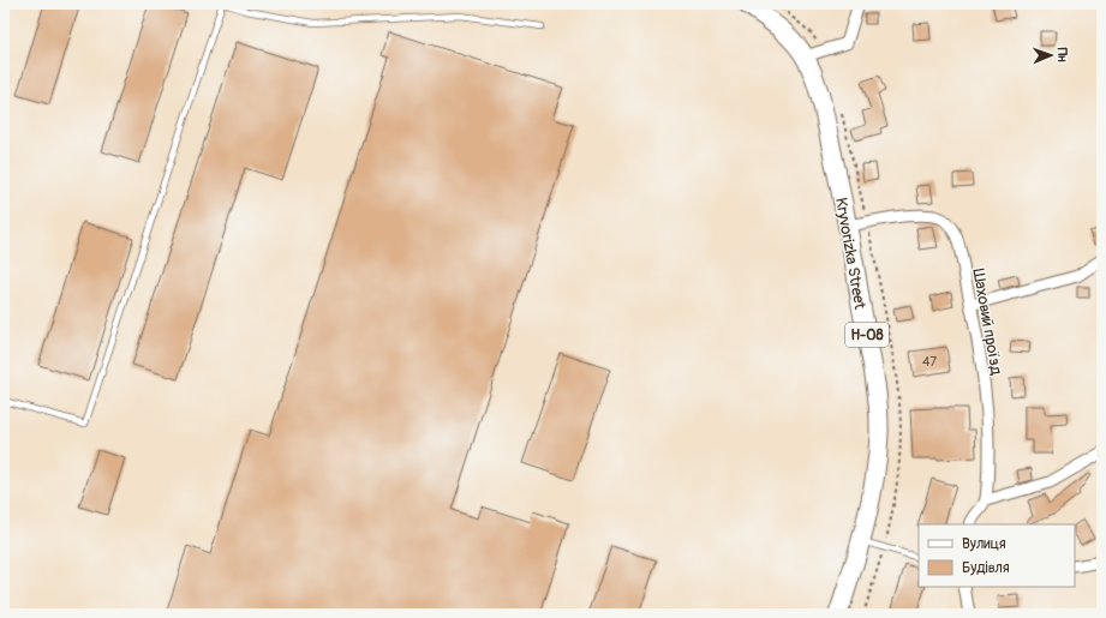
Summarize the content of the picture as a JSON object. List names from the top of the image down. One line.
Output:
{"streets":{"main road":["Kryvorizka Street","Н-08"],"street":["Шаховий проїзд"]},"crossings":[["Kryvorizka Street","Шаховий проїзд"]],"house_numbers":["47"],"legend":["Вулиця","Будівля"],"north":"right"}
